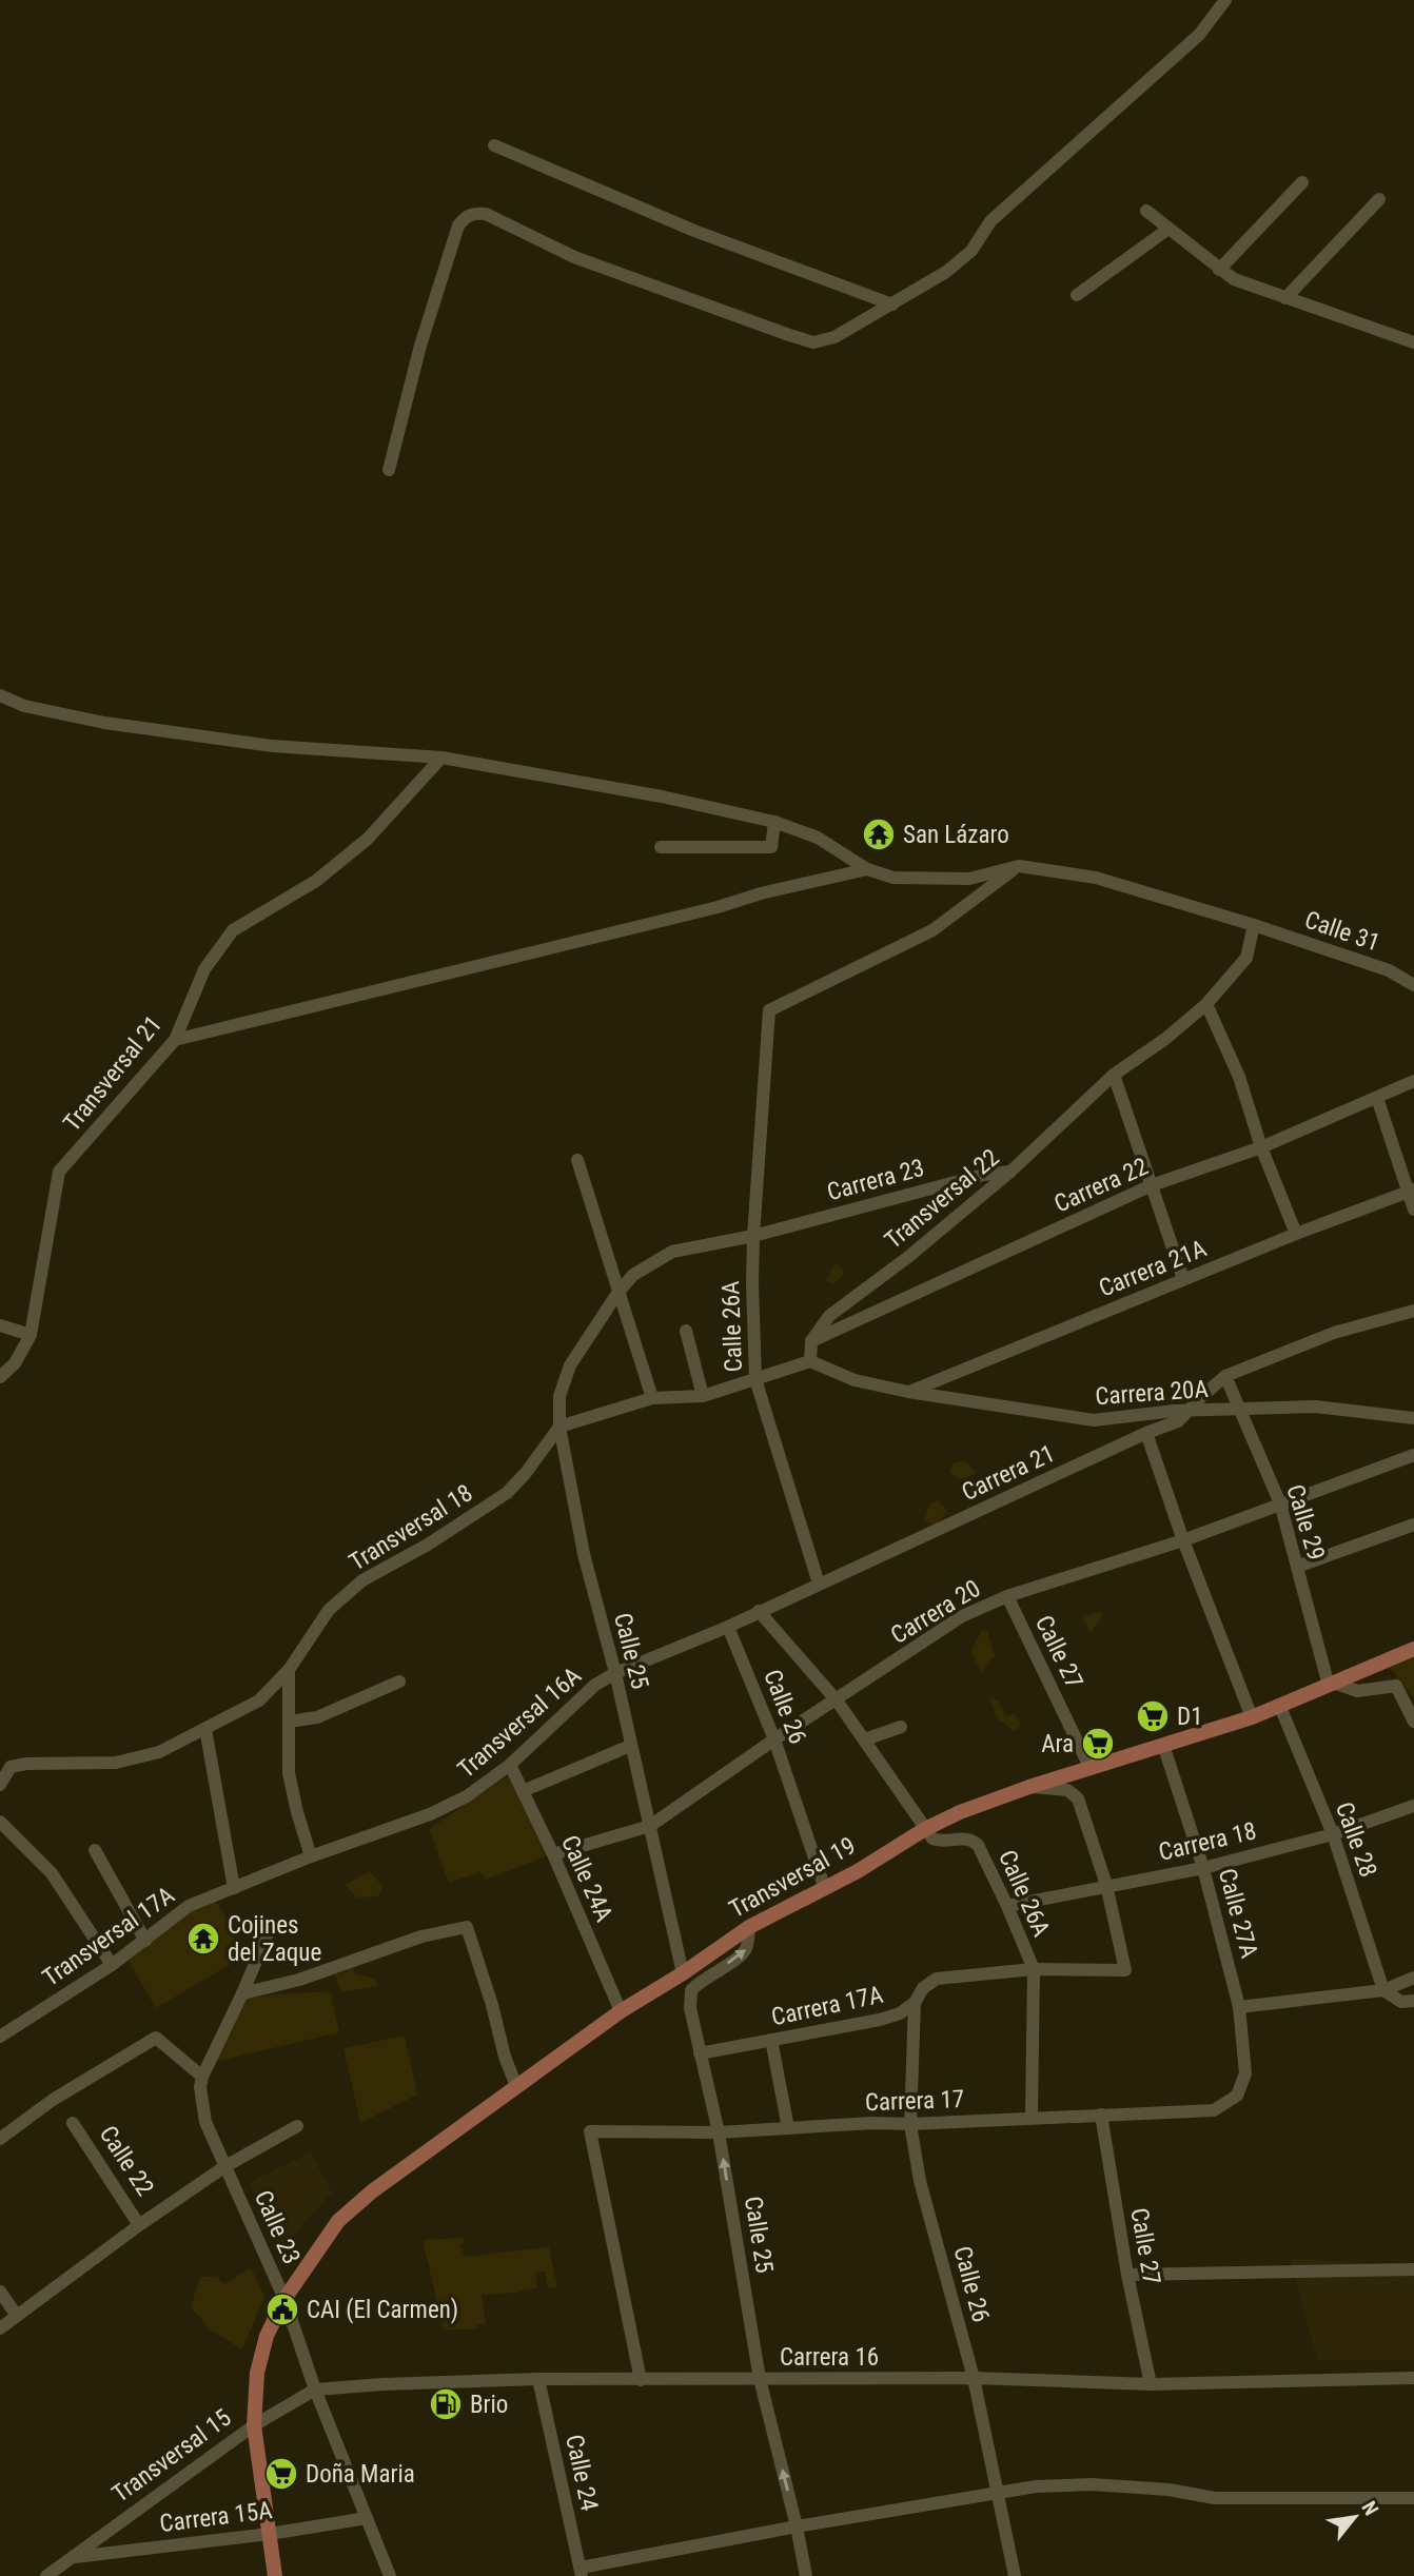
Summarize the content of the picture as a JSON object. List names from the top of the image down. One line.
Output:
{"streets":{"main road":["Transversal 19","Transversal 15"],"street":["Calle 31","Transversal 21","Carrera 23","Carrera 22","Transversal 22","Carrera 21A","Calle 26A","Carrera 20A","Carrera 21","Calle 29","Transversal 18","Carrera 20","Calle 25","Calle 27","Calle 26","Transversal 16A","Calle 28","Carrera 18","Calle 24A","Calle 27A","Transversal 17A","Carrera 17A","Carrera 17","Calle 22","Calle 23","Carrera 16","Calle 24","Carrera 15A"]},"crossings":[["Calle 31","Calle 26A"],["Carrera 23","Transversal 22"],["Carrera 23","Calle 26A"],["Carrera 23","Calle 25"],["Carrera 22","Transversal 22"],["Carrera 21A","Carrera 20A"],["Calle 26A","Carrera 21"],["Calle 26A","Carrera 18"],["Calle 26A","Transversal 19"],["Calle 26A","Carrera 17A"],["Calle 26A","Carrera 17"],["Carrera 20A","Carrera 21"],["Carrera 20A","Calle 29"],["Carrera 21","Calle 29"],["Carrera 21","Calle 25"],["Carrera 21","Calle 26"],["Carrera 21","Transversal 16A"],["Calle 29","Carrera 20"],["Calle 29","Transversal 19"],["Transversal 18","Calle 25"],["Carrera 20","Calle 25"],["Carrera 20","Calle 27"],["Carrera 20","Calle 26"],["Carrera 20","Calle 24A"],["Calle 25","Transversal 16A"],["Calle 25","Transversal 19"],["Calle 25","Carrera 17A"],["Calle 25","Carrera 17"],["Calle 25","Carrera 16"],["Calle 27","Transversal 19"],["Calle 27","Carrera 17"],["Calle 27","Carrera 16"],["Calle 26","Transversal 19"],["Calle 26","Carrera 17A"],["Calle 26","Carrera 17"],["Calle 26","Carrera 16"],["Transversal 16A","Calle 24A"],["Transversal 16A","Transversal 17A"],["Calle 28","Carrera 18"],["Calle 28","Transversal 19"],["Carrera 18","Calle 27A"],["Carrera 18","Carrera 17A"],["Transversal 19","Calle 24A"],["Transversal 19","Calle 27A"],["Transversal 19","Calle 23"],["Transversal 19","Transversal 15"],["Calle 27A","Carrera 17"],["Carrera 17","Carrera 16"],["Calle 23","Carrera 16"],["Calle 23","Transversal 15"],["Calle 23","Carrera 15A"],["Carrera 16","Transversal 15"],["Carrera 16","Calle 24"],["Transversal 15","Carrera 15A"]],"one_way":["Calle 25"],"places":{"temple":["San Lázaro","Cojines del Zaque"],"supermarket":["D1","Ara","Doña Maria"],"public building":["CAI (El Carmen)"],"fuel station":["Brio"]},"north":"top right"}
